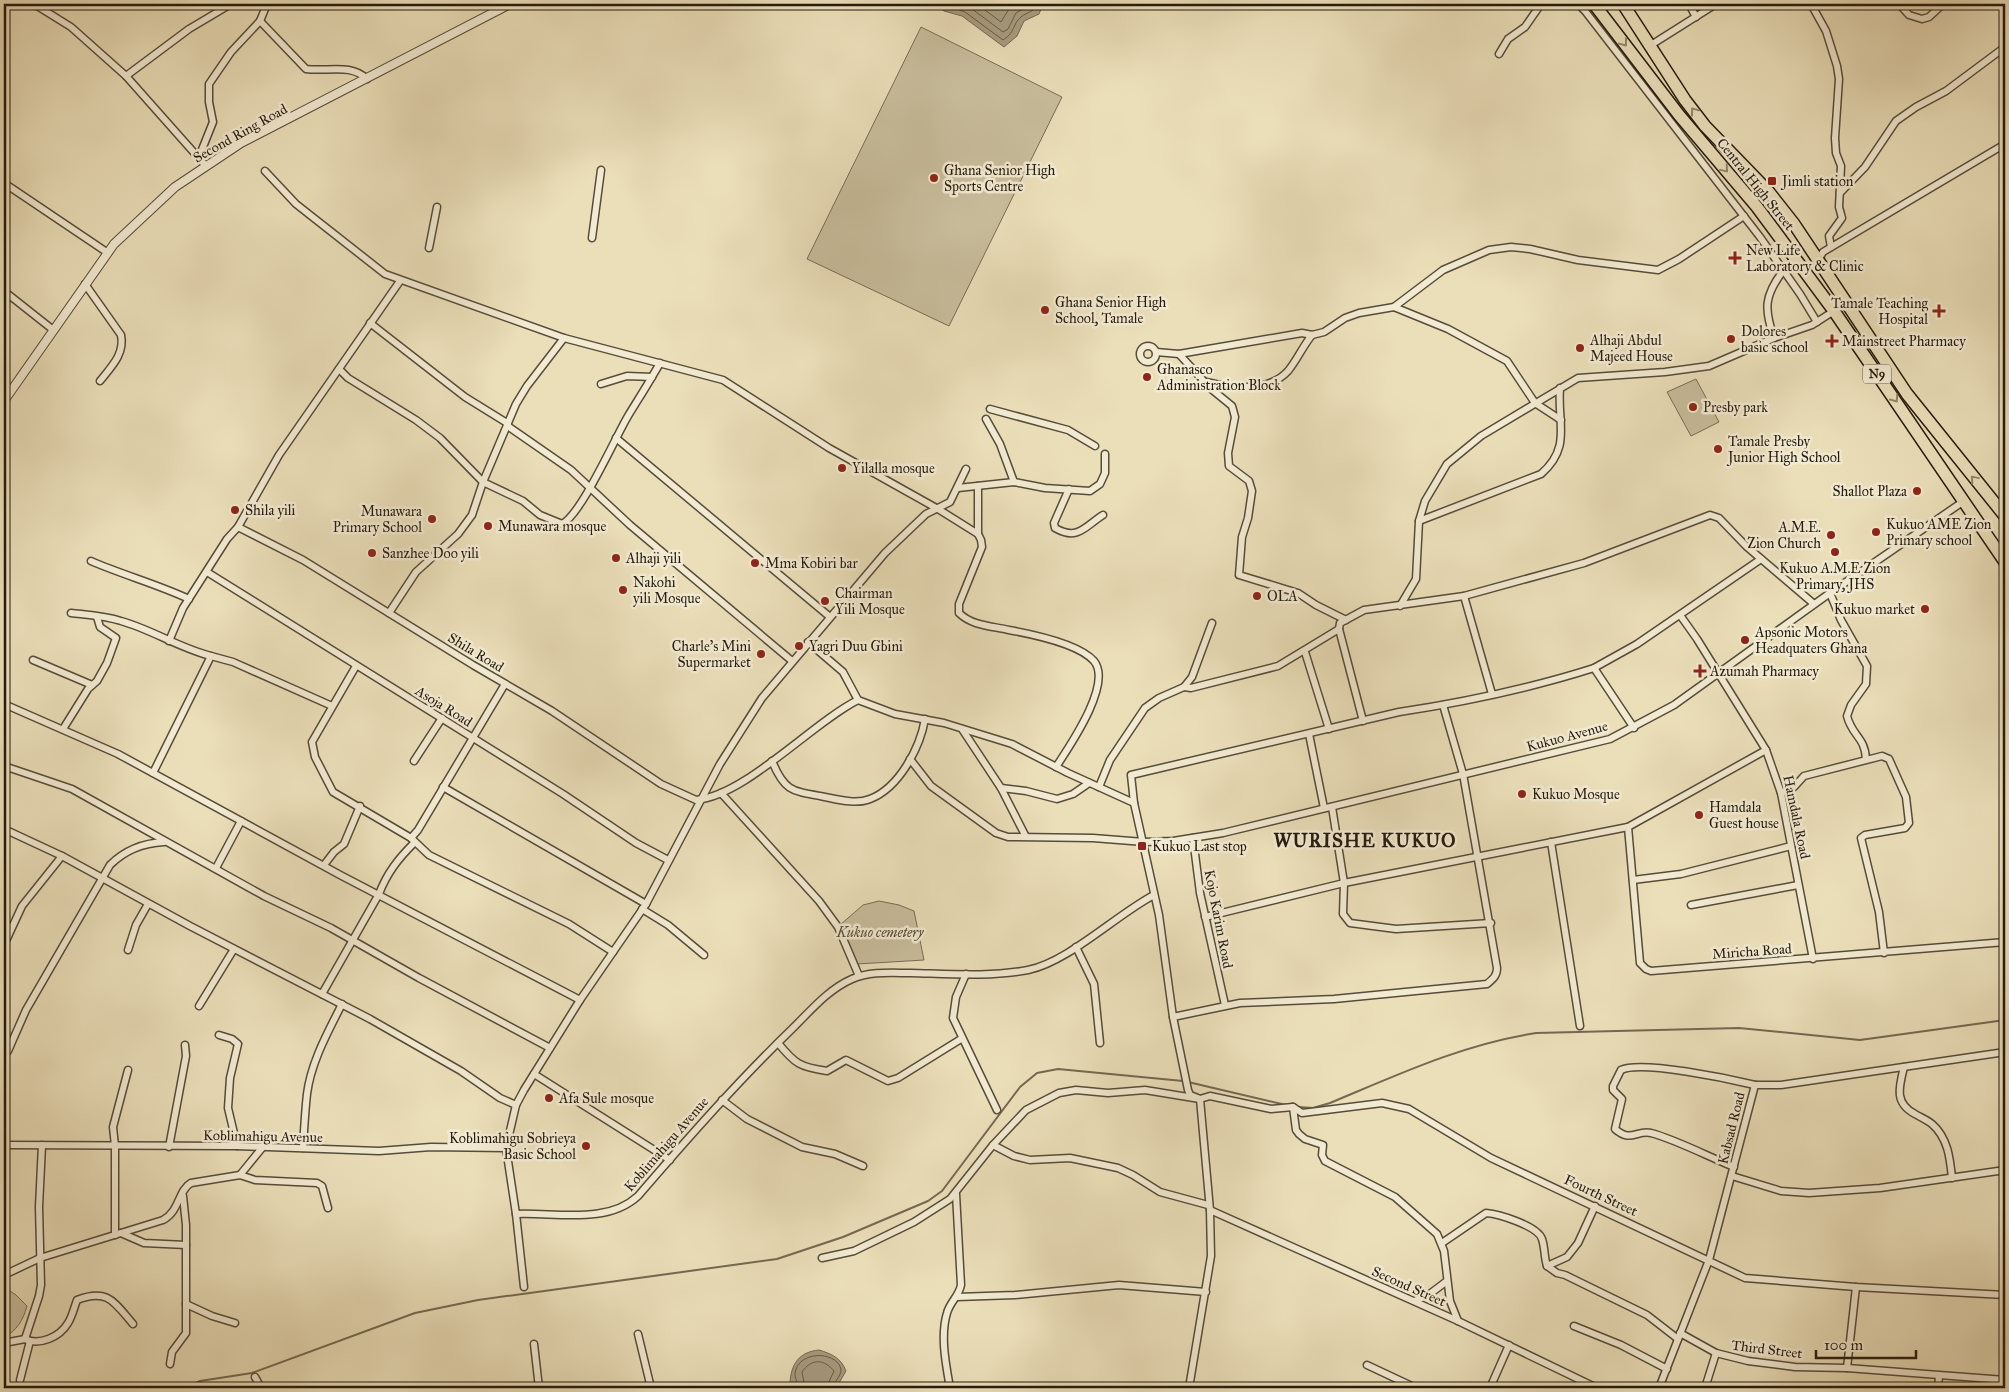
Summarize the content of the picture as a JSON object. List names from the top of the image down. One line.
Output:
{"streets":{"highway":["Central High Street","N9"],"street":["Second Ring Road","Shila Road","Asoja Road","Kukuo Avenue","Hamdala Road","Kojo Karim Road","Miricha Road","Kabsad Road","Koblimahigu Avenue","Fourth Street","Second Street","Third Street"]},"crossings":[["Central High Street","Kukuo Avenue"],["Kukuo Avenue","Hamdala Road"],["Kukuo Avenue","Kojo Karim Road"],["Hamdala Road","Miricha Road"],["Kabsad Road","Fourth Street"],["Kabsad Road","Third Street"],["Fourth Street","Second Street"]],"districts":["WURISHE KUKUO"],"parks":["Kukuo cemetery"],"places":{"other":["Ghana Senior High Sports Centre","Ghana Senior High School, Tamale","Dolores basic school","Alhaji Abdul Majeed House","Ghanasco Administration Block","Presby park","Tamale Presby Junior High School","Yilalla mosque","Shallot Plaza","Shila yili","Munawara Primary School","Munawara mosque","Kukuo AME Zion Primary school","A.M.E. Zion Church","Kukuo A.M.E Zion Primary, JHS","Sanzhee Doo yili","Alhaji yili","Mma Kobiri bar","Nakohi yili Mosque","OLA","Chairman Yili Mosque","Kukuo market","Apsonic Motors Headquaters Ghana","Yagri Duu Gbini","Charle's Mini Supermarket","Kukuo Mosque","Hamdala Guest house","Afa Sule mosque","Koblimahigu Sobrieya Basic School"],"transit":["Jimli station","Kukuo Last stop"],"health":["New Life Laboratory & Clinic","Tamale Teaching Hospital","Mainstreet Pharmacy","Azumah Pharmacy"]},"scale_bar":"100 m"}
